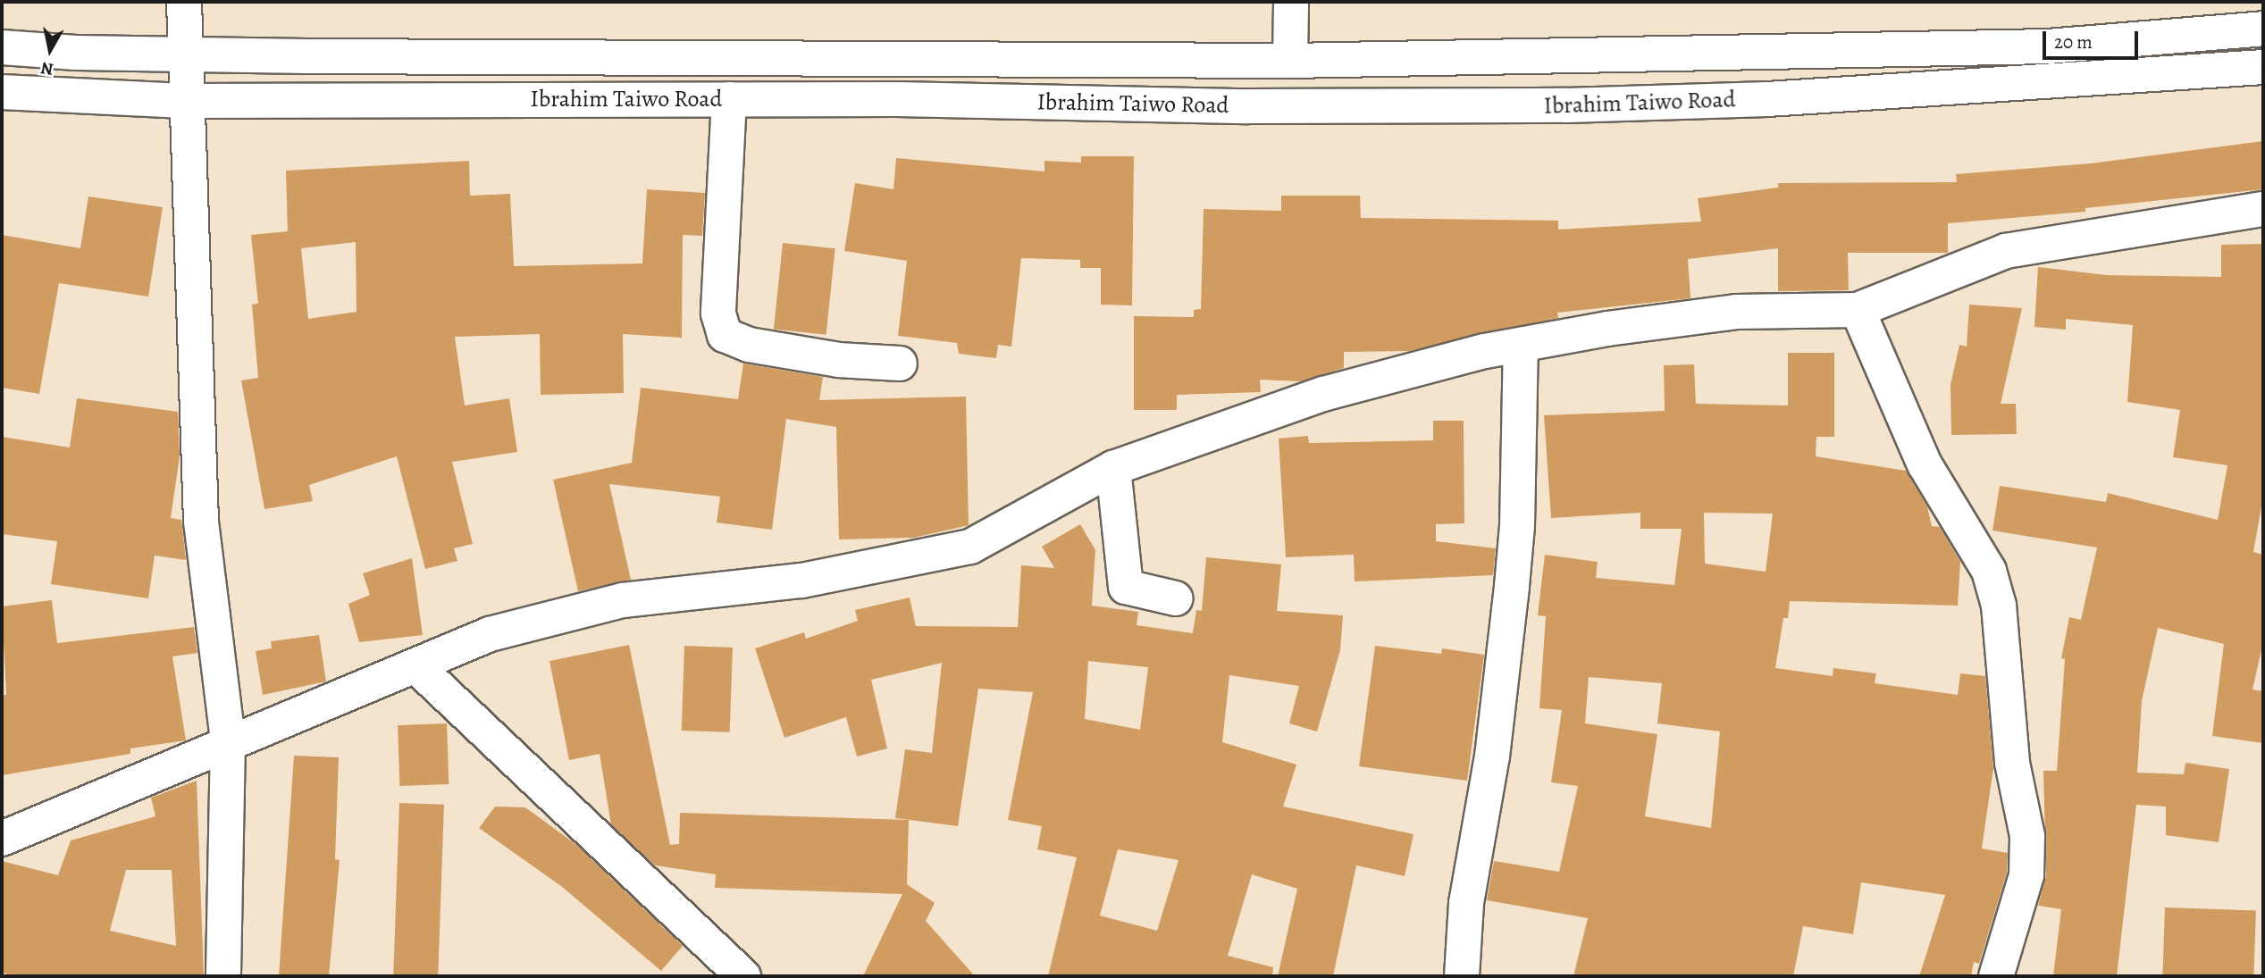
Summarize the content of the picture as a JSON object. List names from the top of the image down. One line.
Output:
{"streets":{"street":["Ibrahim Taiwo Road"]},"scale_bar":"20 m","north":"bottom"}
